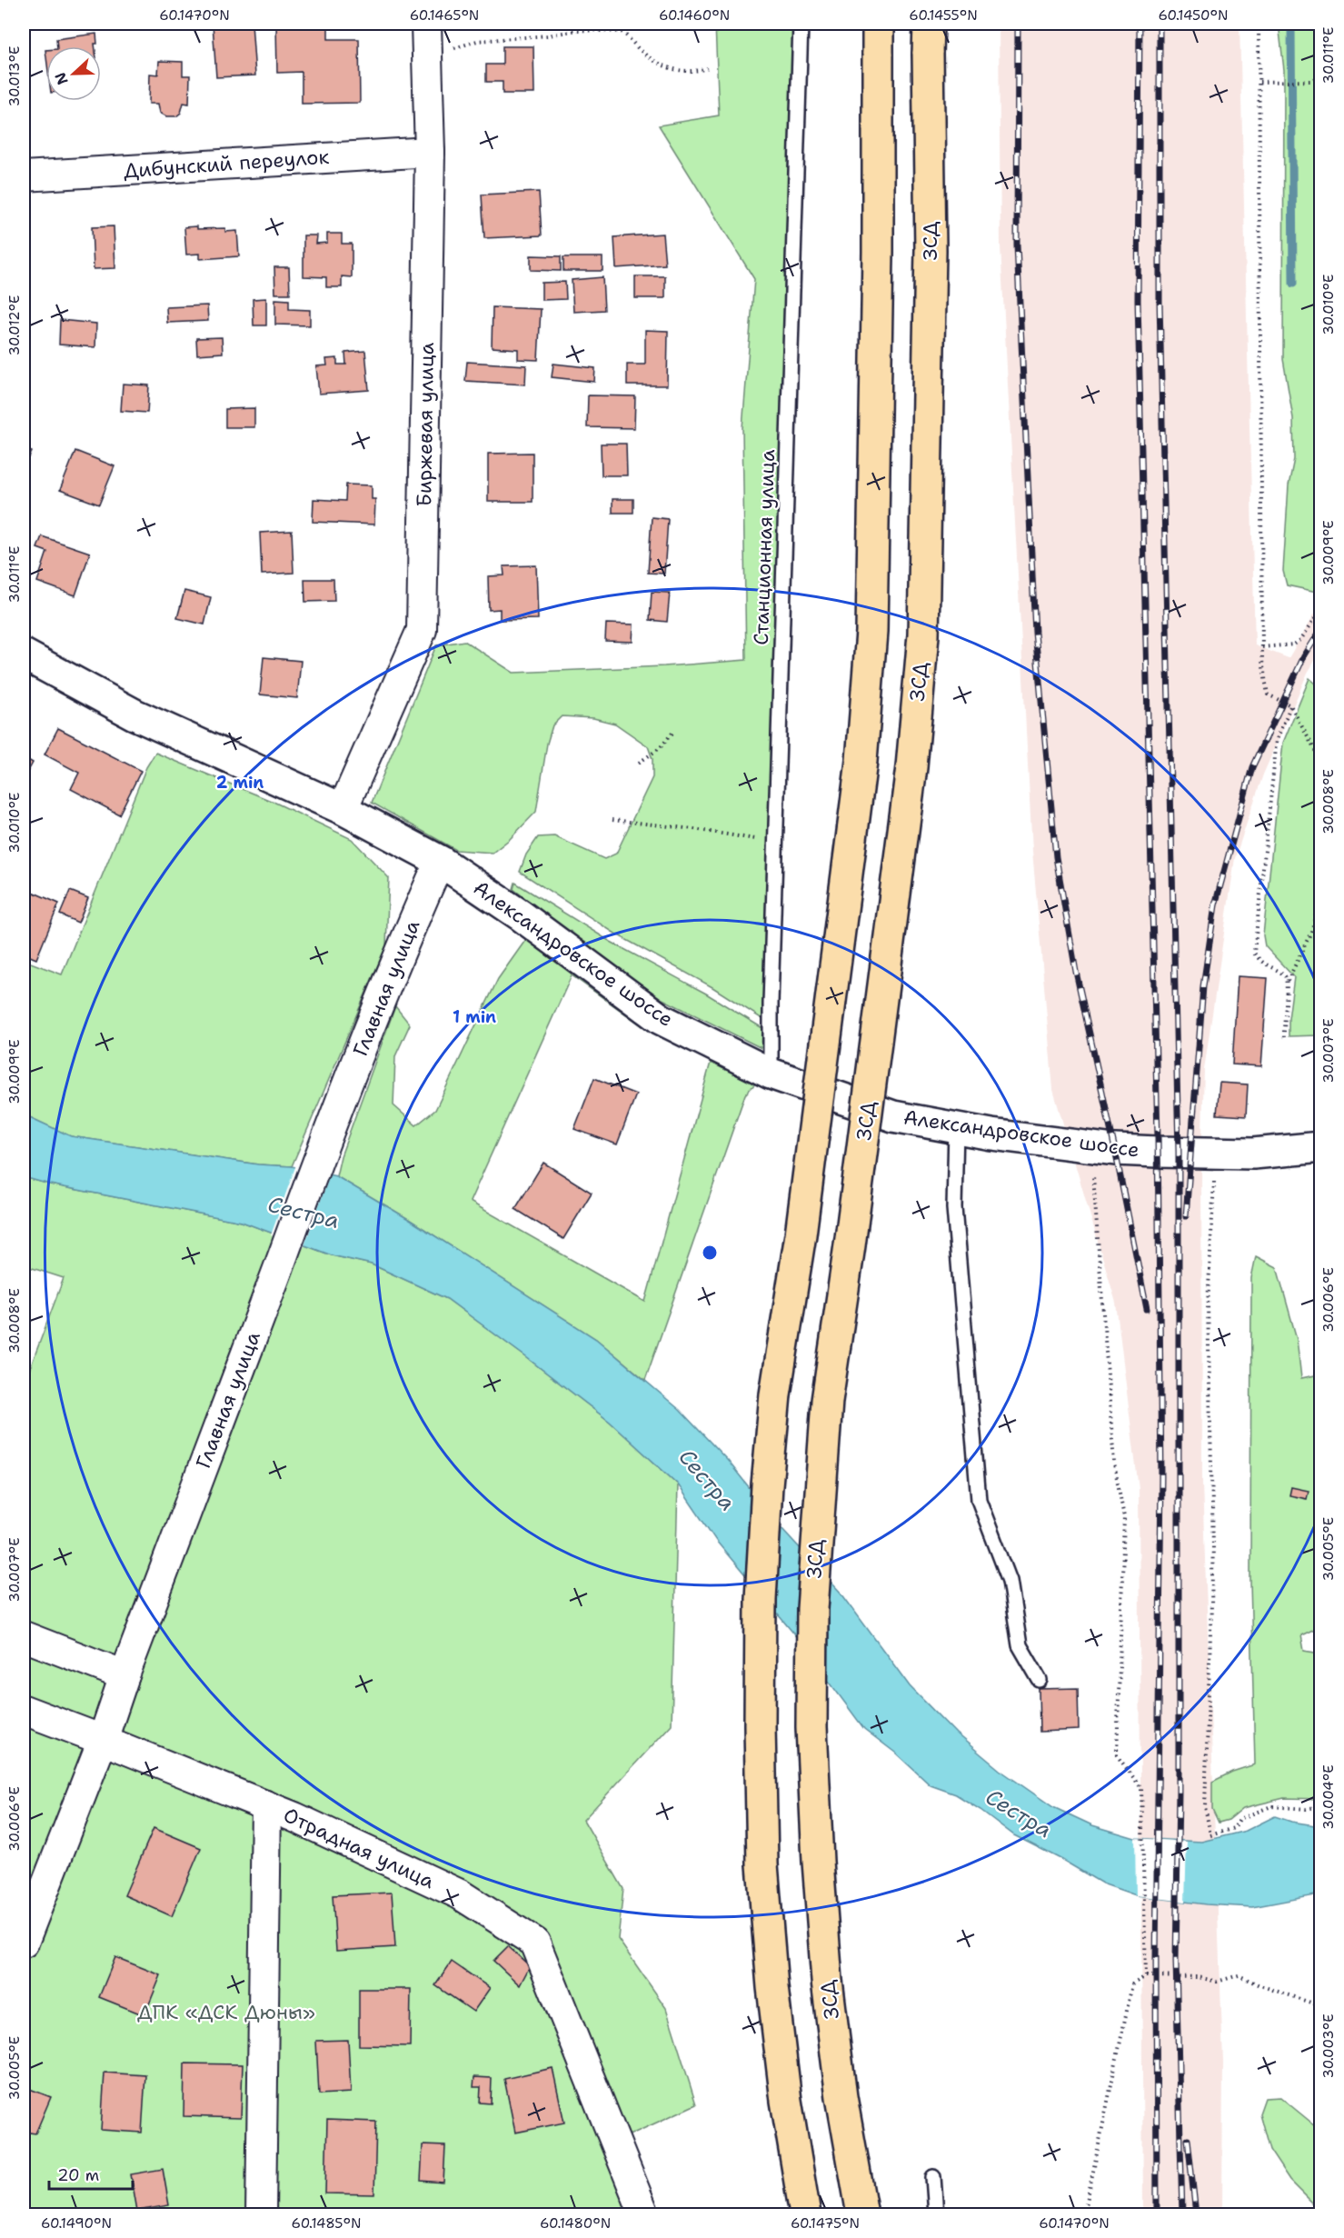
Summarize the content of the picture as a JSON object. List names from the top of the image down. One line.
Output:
{"streets":{"highway":["ЗСД"],"street":["Дибунский переулок","Биржевая улица","Александровское шоссе","Главная улица","Отрадная улица"],"lane":["Станционная улица"]},"crossings":[["Дибунский переулок","Биржевая улица"],["Биржевая улица","Александровское шоссе"],["Станционная улица","Александровское шоссе"],["Александровское шоссе","Главная улица"],["Главная улица","Отрадная улица"]],"water":["Сестра"],"parks":["ДПК «ДСК Дюны»"],"scale_bar":"20 m","north":"left","coordinates":["60.1470°N","60.1465°N","60.1460°N","60.1455°N","60.1450°N","30.011°E","30.013°E","30.010°E","30.012°E","30.009°E","30.008°E","30.007°E","30.006°E","30.005°E","30.004°E","30.003°E","60.1490°N","60.1485°N","60.1480°N","60.1475°N"],"rings":["2 min","1 min"]}
